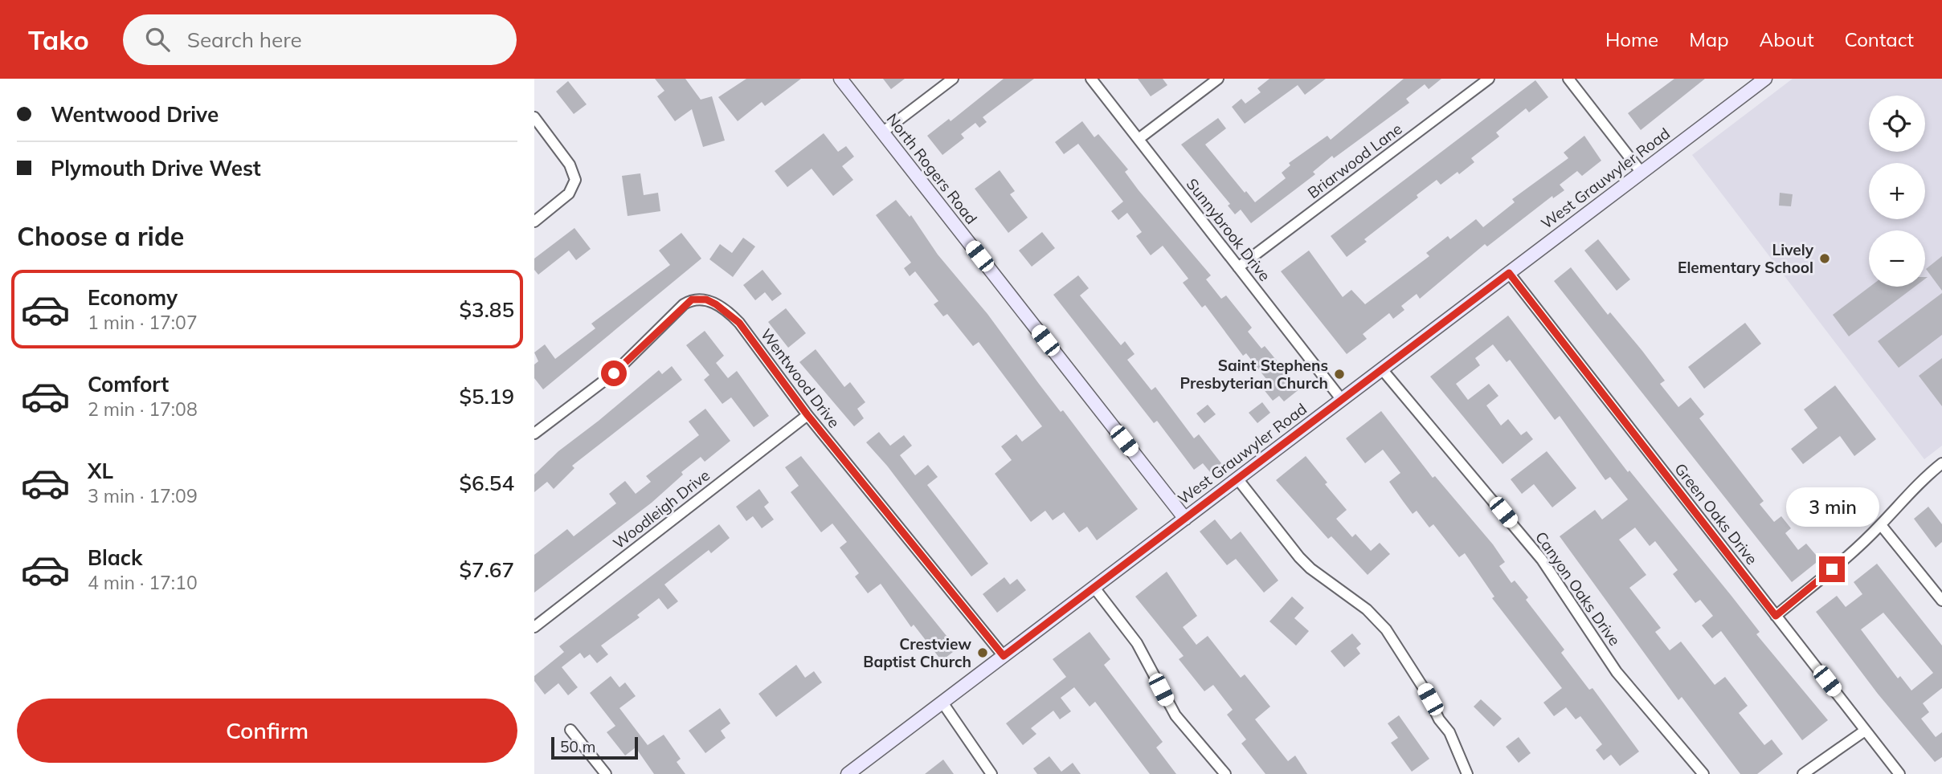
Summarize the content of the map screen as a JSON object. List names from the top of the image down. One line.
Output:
{"streets":{"main road":["North Rogers Road","West Grauwyler Road"],"street":["Briarwood Lane","Sunnybrook Drive","Wentwood Drive","Woodleigh Drive","Green Oaks Drive","Canyon Oaks Drive"]},"crossings":[["Briarwood Lane","Sunnybrook Drive"],["North Rogers Road","West Grauwyler Road"],["West Grauwyler Road","Sunnybrook Drive"],["West Grauwyler Road","Wentwood Drive"],["West Grauwyler Road","Green Oaks Drive"],["West Grauwyler Road","Canyon Oaks Drive"],["Wentwood Drive","Woodleigh Drive"]],"places":["Lively Elementary School","Saint Stephens Presbyterian Church","Crestview Baptist Church"],"scale_bar":"50 m","page":{"header":"Tako","search":"Search here","nav":["Home","Map","About","Contact"],"banner":["Wentwood Drive","Plymouth Drive West"],"map_buttons":["+","−"],"heading":"Choose a ride","list":[{"name":"Economy","note":"1 min · 17:07","value":"$3.85"},{"name":"Comfort","note":"2 min · 17:08","value":"$5.19"},{"name":"XL","note":"3 min · 17:09","value":"$6.54"},{"name":"Black","note":"4 min · 17:10","value":"$7.67"}],"bubble":"3 min","buttons":"Confirm","scale":"50 m"}}
